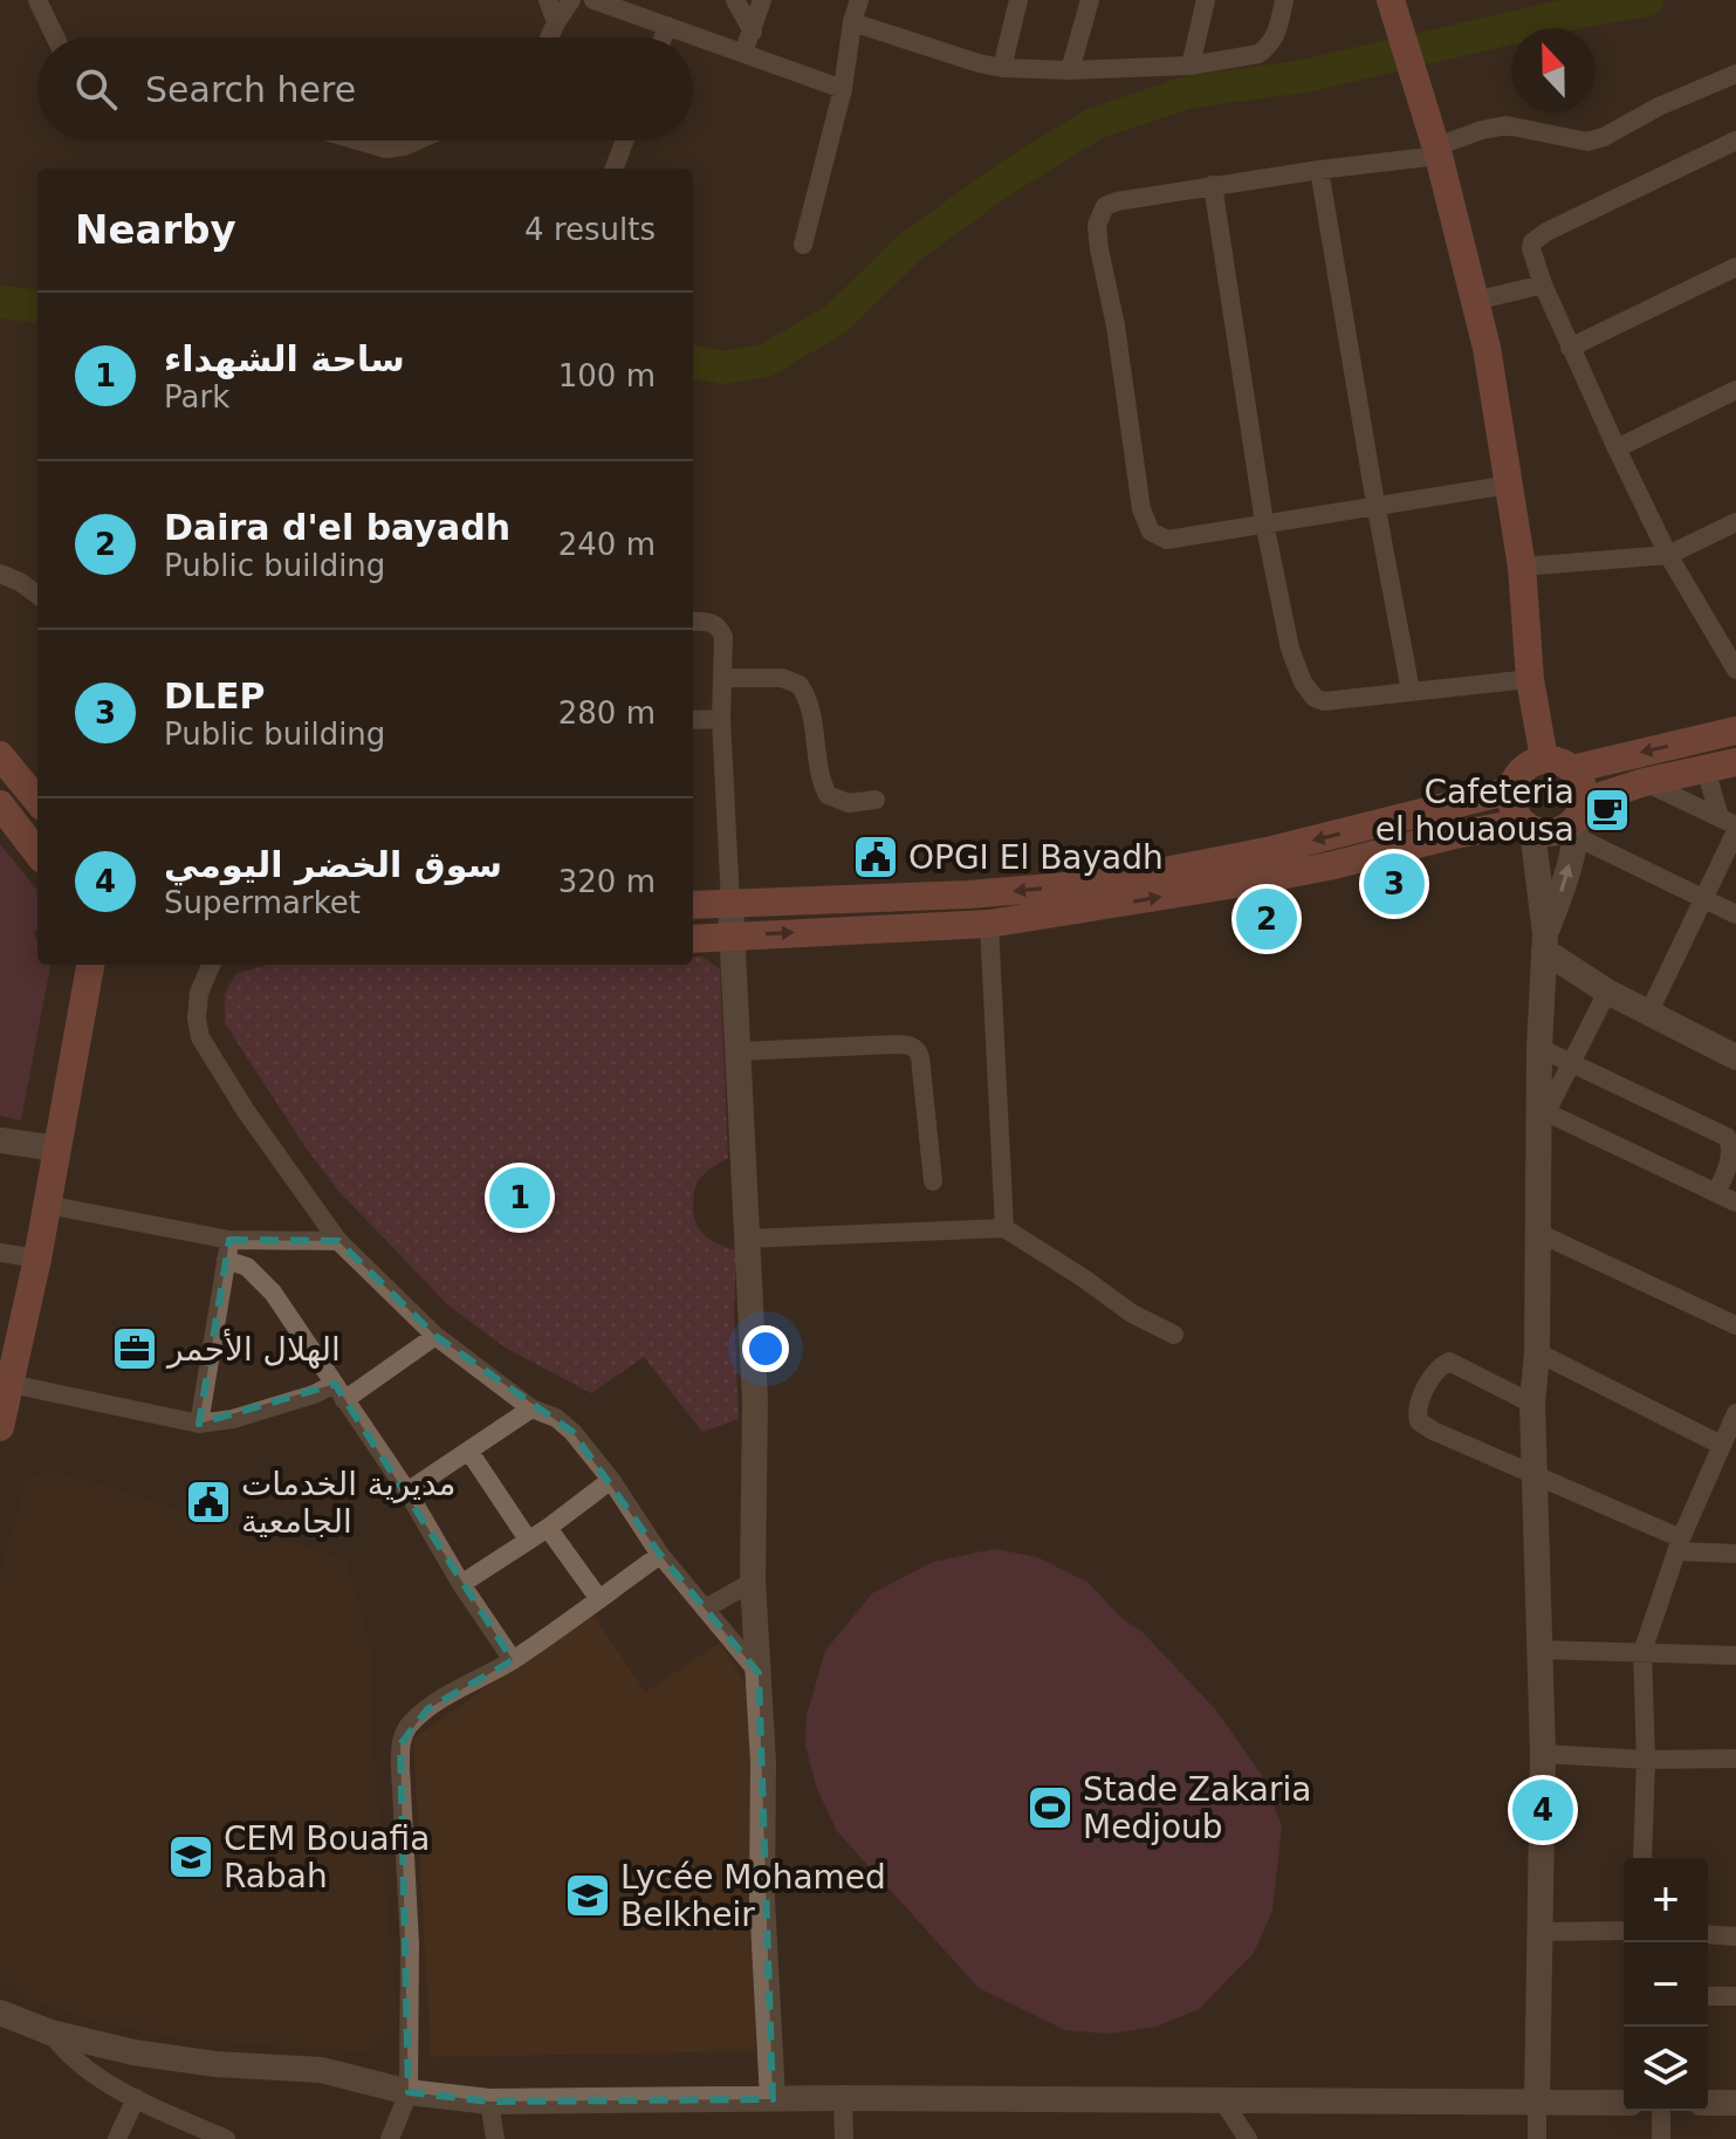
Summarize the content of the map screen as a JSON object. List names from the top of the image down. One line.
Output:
{"places":{"cafe":["Cafeteria el houaousa"],"public building":["OPGI El Bayadh","مديرية الخدمات الجامعية"],"office":["الهلال الأحمر"],"sports":["Stade Zakaria Medjoub"],"school or university":["CEM Bouafia Rabah","Lycée Mohamed Belkheir"]},"north":"top","page":{"search":"Search here","heading":["Nearby","4 results"],"list":[{"mark":"1","name":"ساحة الشهداء","note":"Park","value":"100 m"},{"mark":"2","name":"Daira d'el bayadh","note":"Public building","value":"240 m"},{"mark":"3","name":"DLEP","note":"Public building","value":"280 m"},{"mark":"4","name":"سوق الخضر اليومي","note":"Supermarket","value":"320 m"}],"pins":["3","2","1","4"],"map_buttons":["+","−"]}}
